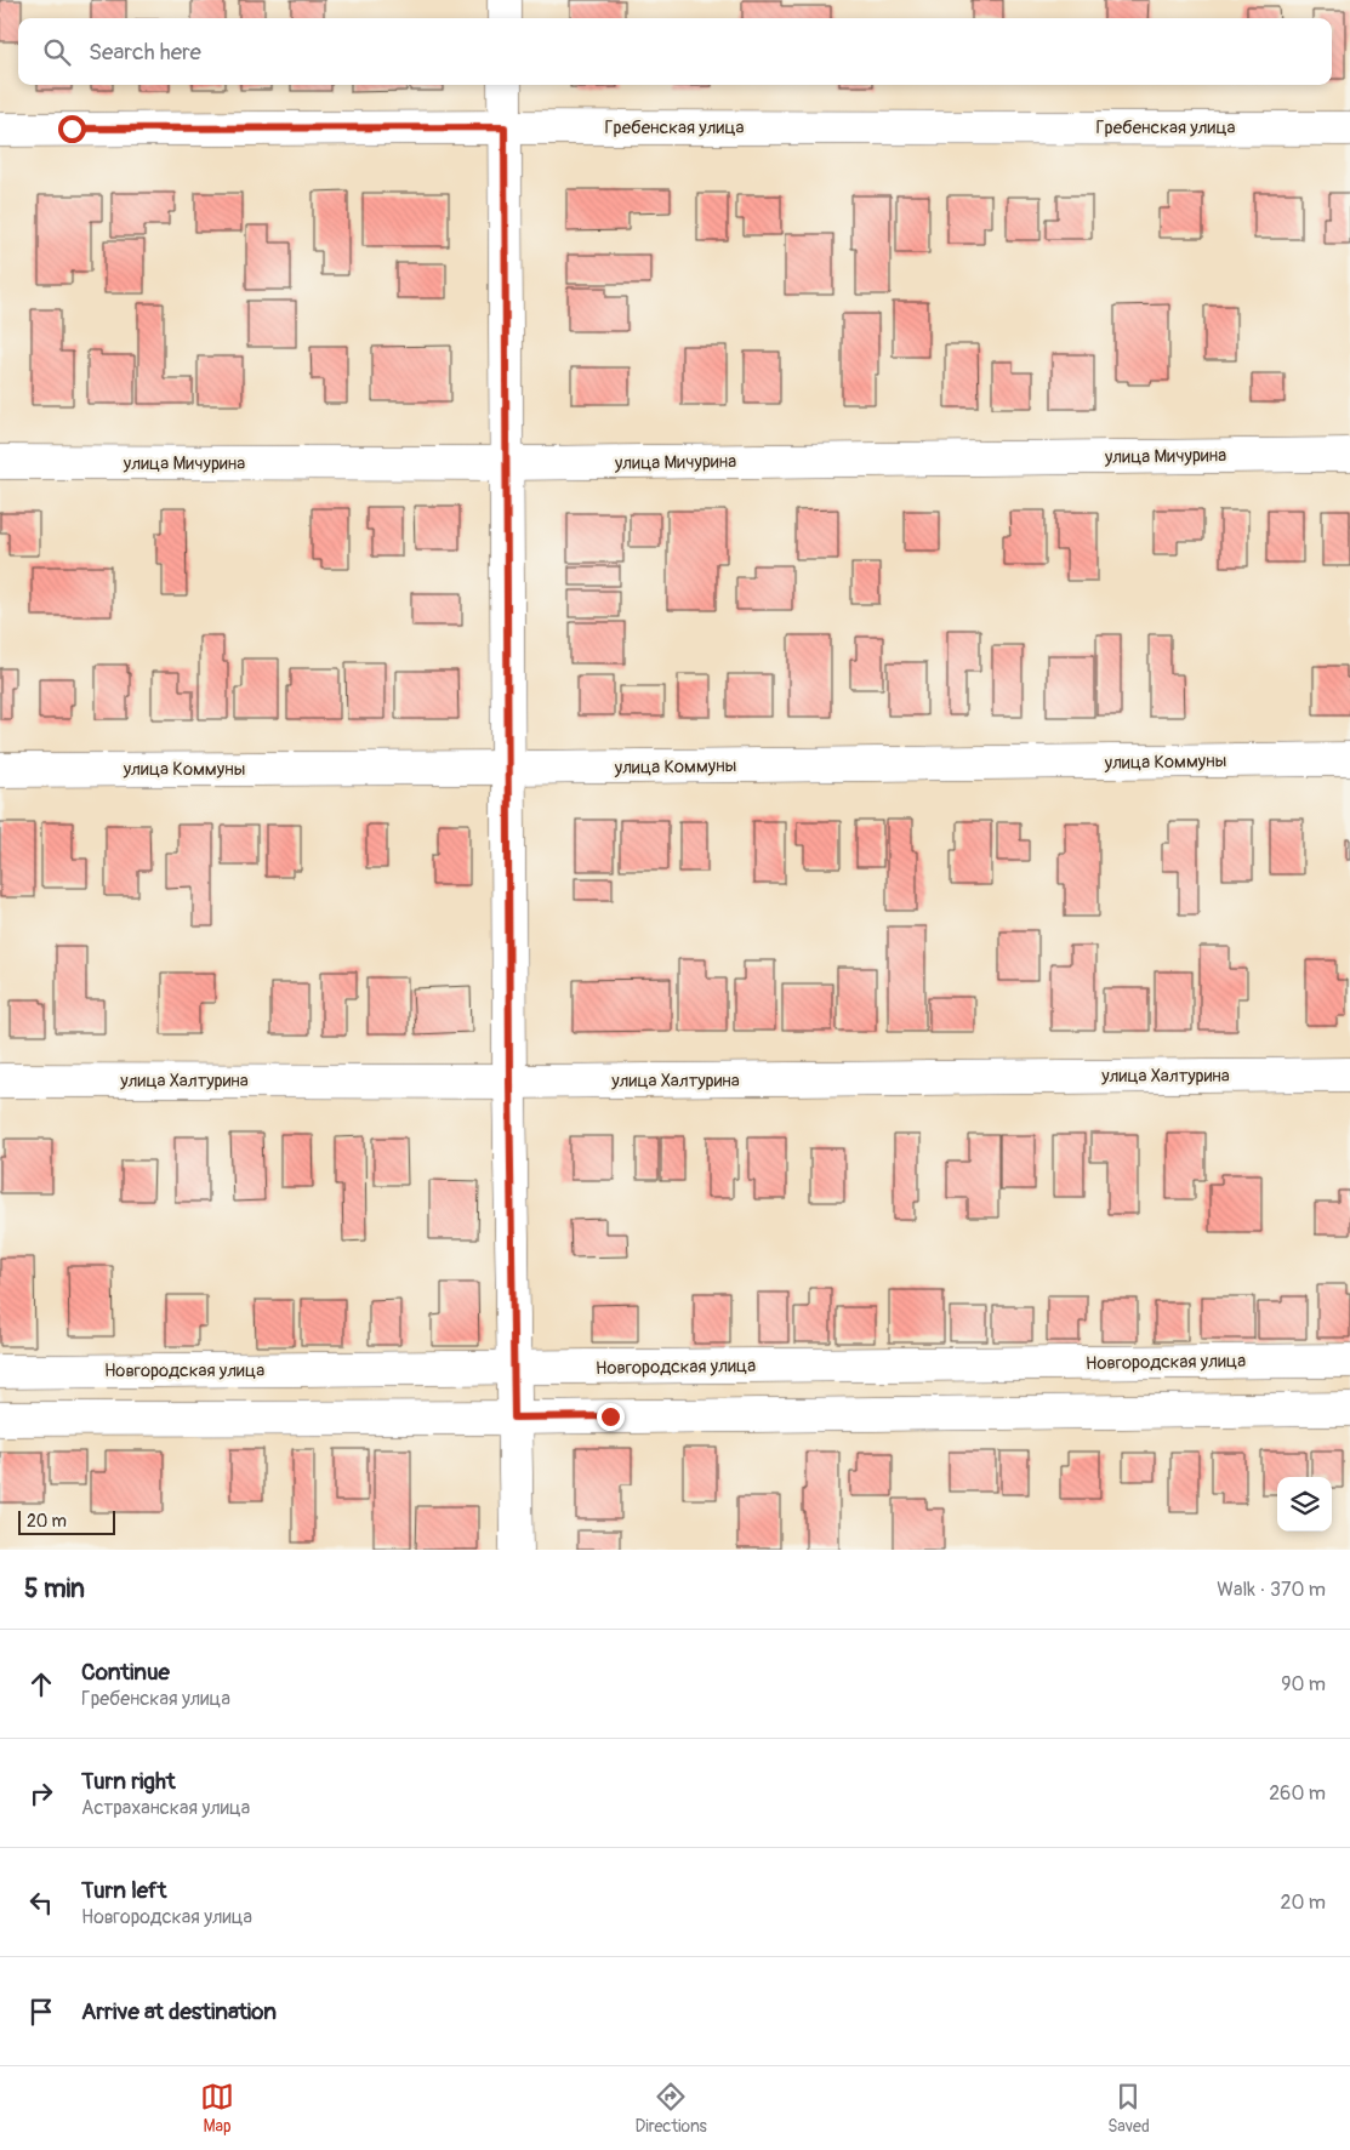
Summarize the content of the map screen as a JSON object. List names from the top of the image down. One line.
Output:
{"streets":{"street":["Гребенская улица","улица Мичурина","улица Коммуны","улица Халтурина","Новгородская улица"]},"scale_bar":"20 m","page":{"search":"Search here","scale":"20 m","heading":["5 min","Walk · 370 m"],"list":[["Continue","Гребенская улица","90 m"],["Turn right","Астраханская улица","260 m"],["Turn left","Новгородская улица","20 m"],"Arrive at destination"],"nav":["Map","Directions","Saved"]}}
